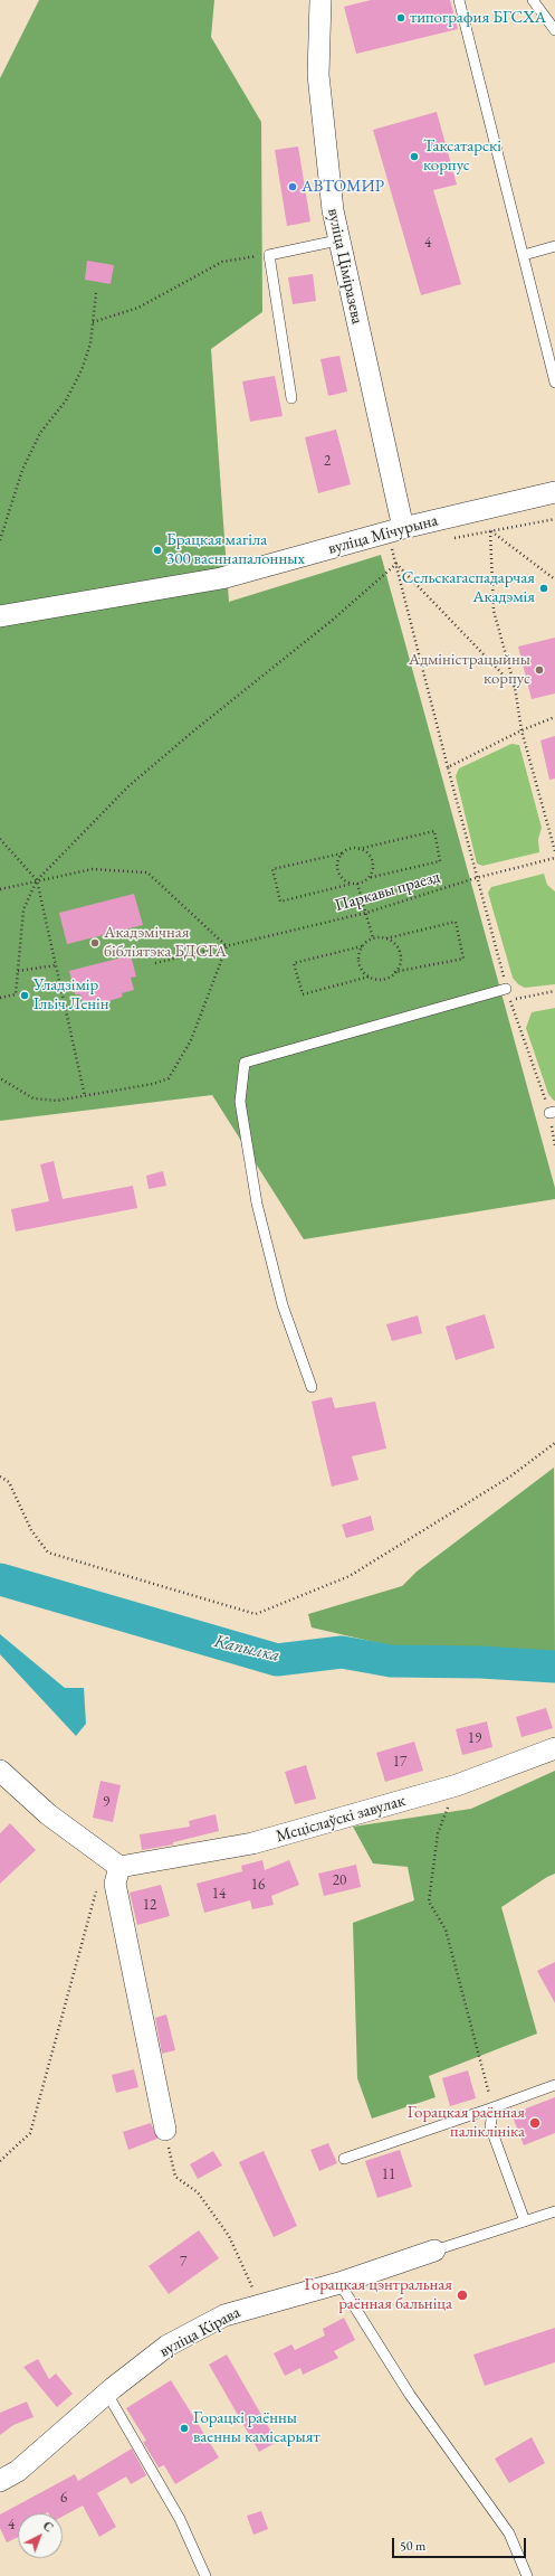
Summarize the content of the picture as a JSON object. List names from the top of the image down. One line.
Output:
{"streets":{"street":["вуліца Ціміразева","вуліца Мічурына","Мсціслаўскі завулак","вуліца Кірава"],"path":["Паркавы праезд"]},"crossings":[["вуліца Ціміразева","вуліца Мічурына"]],"water":["Капылка"],"places":["типография БГСХА","Таксатарскі корпус","АВТОМИР","Брацкая магіла 300 ваеннапалонных","Сельскагаспадарчая Акадэмія","Адміністрацыйны корпус","Акадэмічная бібліятэка БДСГА","Уладзімір Ільіч Ленін","Горацкая раённая паліклініка","Горацкая цэнтральная раённая бальніца","Горацкі раённы ваенны камісарыят"],"house_numbers":["4","2","19","17","9","20","16","14","12","11","7","6","4"],"scale_bar":"50 m","north":"top right"}
